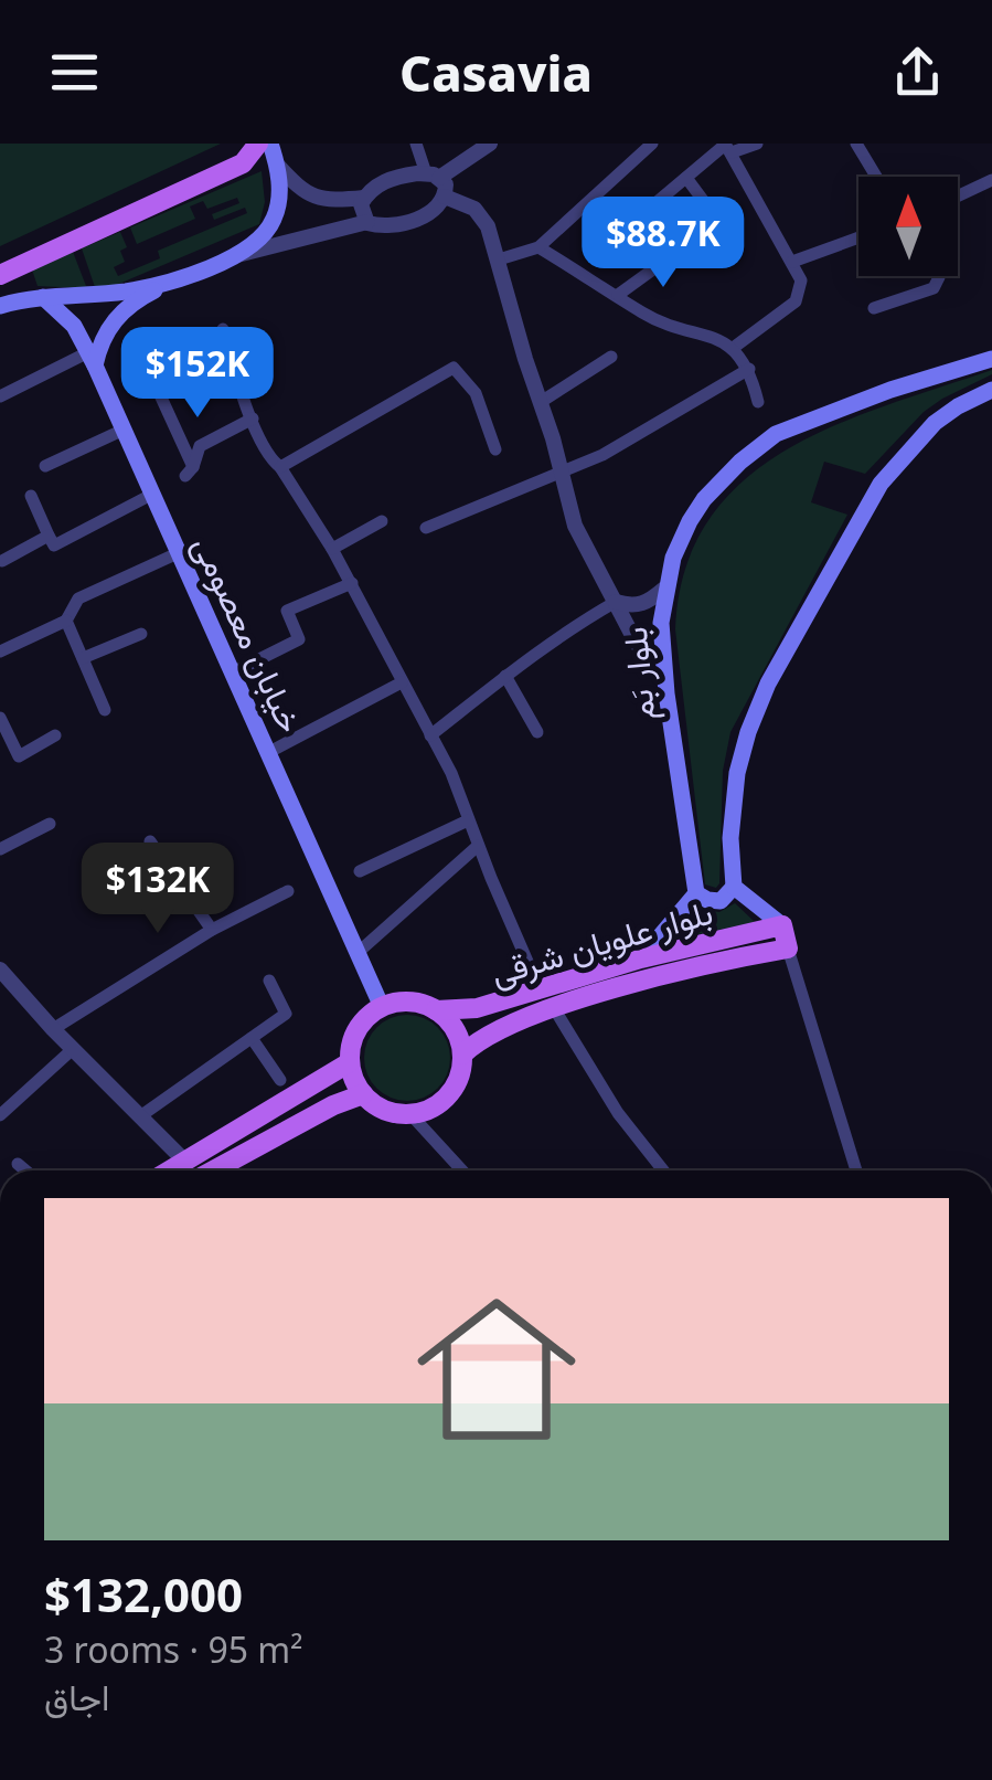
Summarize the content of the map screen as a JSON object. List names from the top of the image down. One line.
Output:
{"streets":{"main road":["خیابان معصومی","بلوار بَم","بلوار علویان شرقی"]},"crossings":[["خیابان معصومی","بلوار علویان شرقی"]],"north":"top","page":{"header":"Casavia","price":["$88.7K","$152K","$132K"],"list":[{"name":"$132,000","note":"3 rooms · 95 m² · اجاق"}]}}
